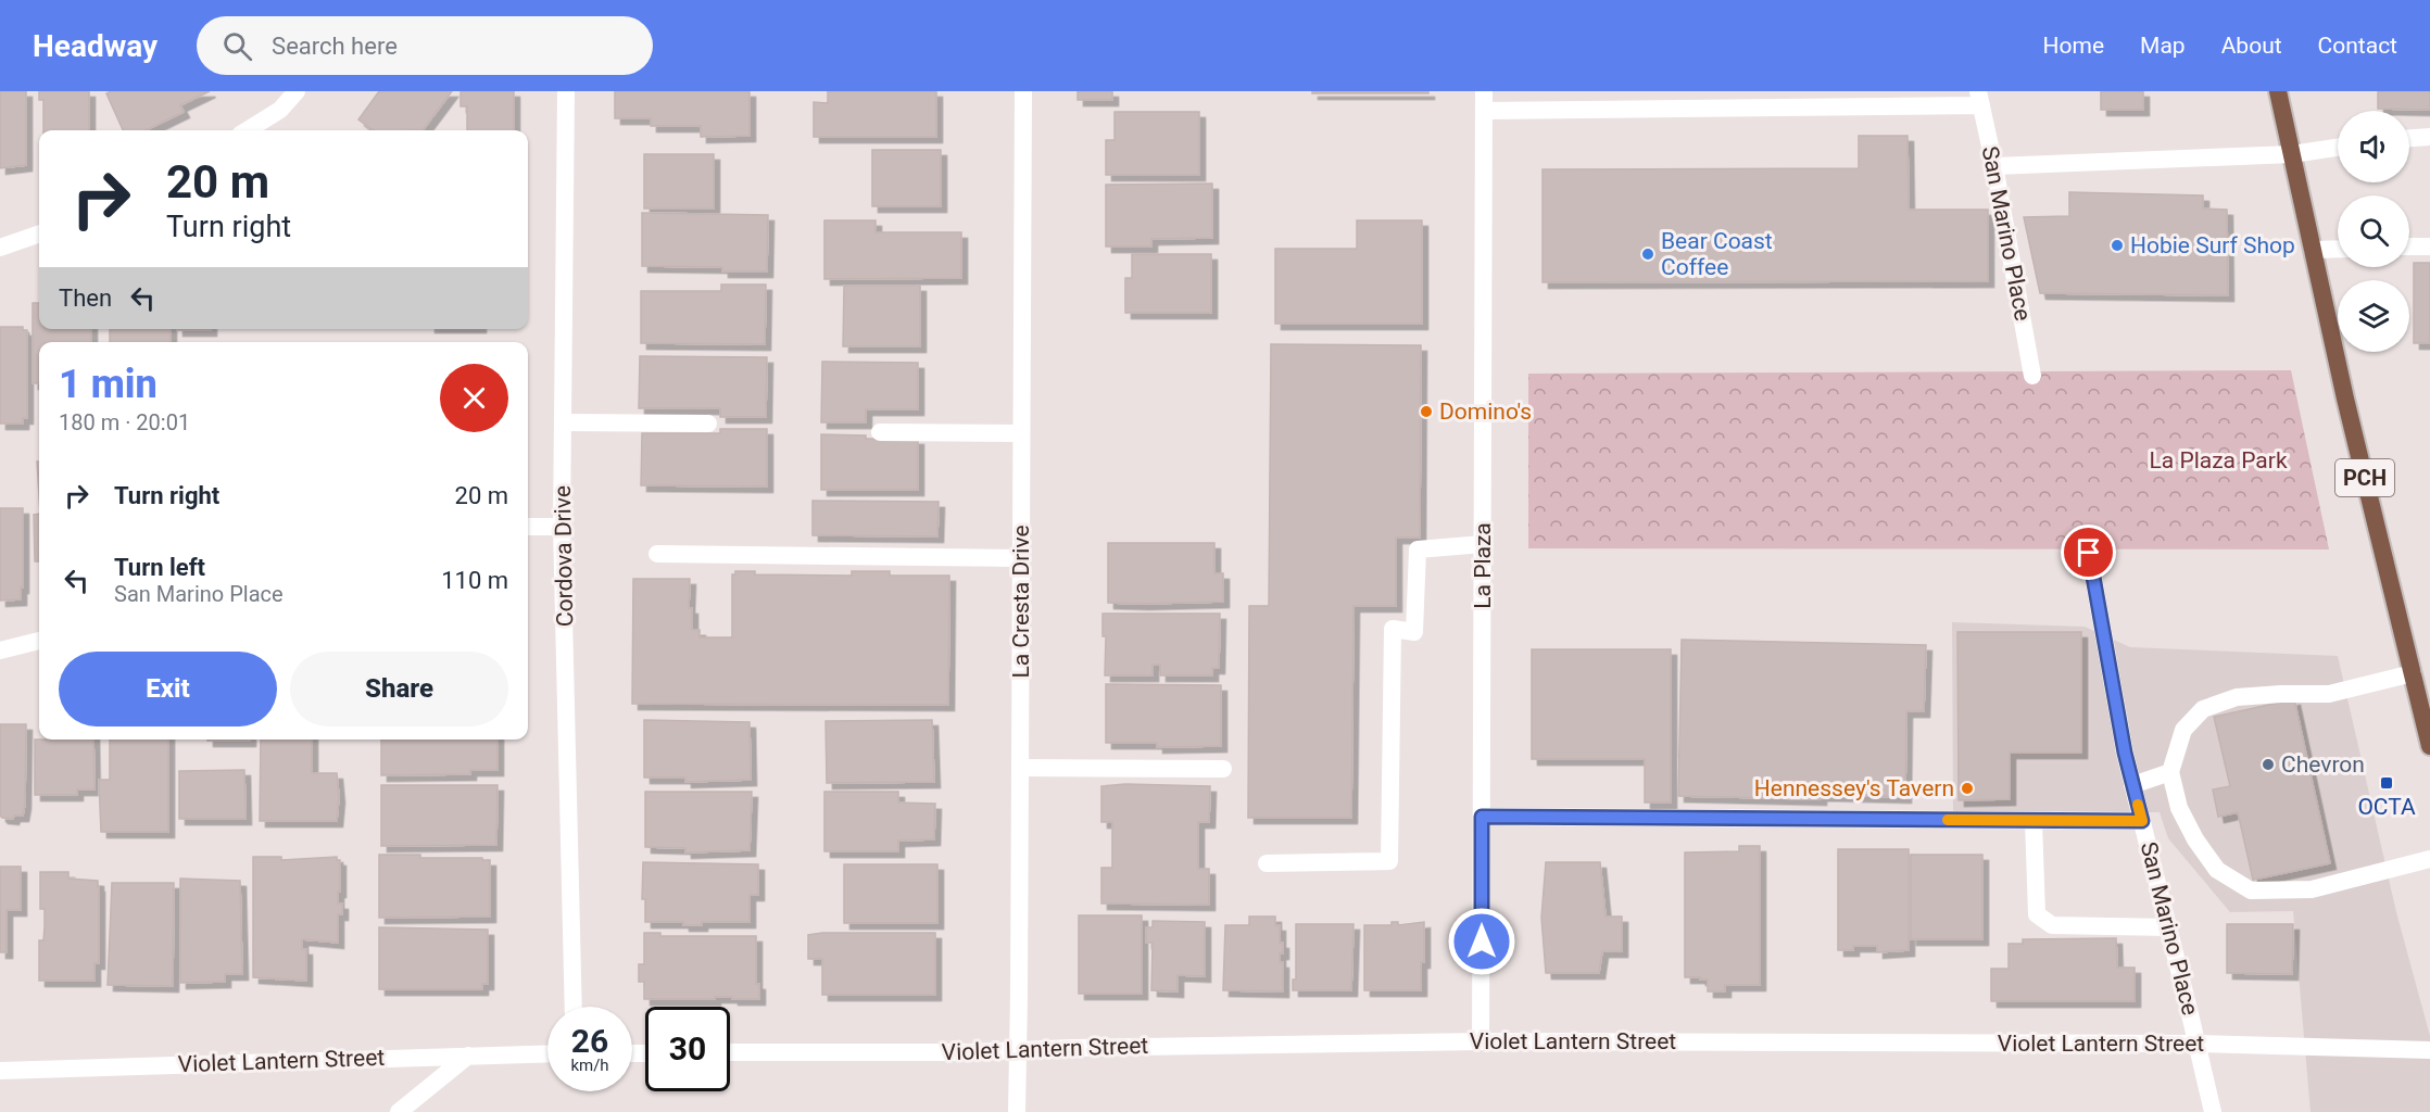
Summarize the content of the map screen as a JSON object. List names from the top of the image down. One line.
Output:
{"streets":{"highway":["PCH"],"street":["San Marino Place","Cordova Drive","La Plaza","La Cresta Drive","Violet Lantern Street"]},"crossings":[["San Marino Place","Violet Lantern Street"],["La Plaza","Violet Lantern Street"],["La Cresta Drive","Violet Lantern Street"]],"parks":["La Plaza Park"],"places":{"other":["Hobie Surf Shop","Bear Coast Coffee","Domino's","Chevron","Hennessey's Tavern"],"transit":["OCTA"]},"page":{"header":"Headway","search":"Search here","nav":["Home","Map","About","Contact"],"turn":["20 m","Turn right"],"then":"Then","heading":["1 min","180 m · 20:01"],"list":[{"name":"Turn right","value":"20 m"},{"name":"Turn left","note":"San Marino Place","value":"110 m"}],"buttons":["Exit","Share"],"speed":"26 km/h","limit":"30"}}
